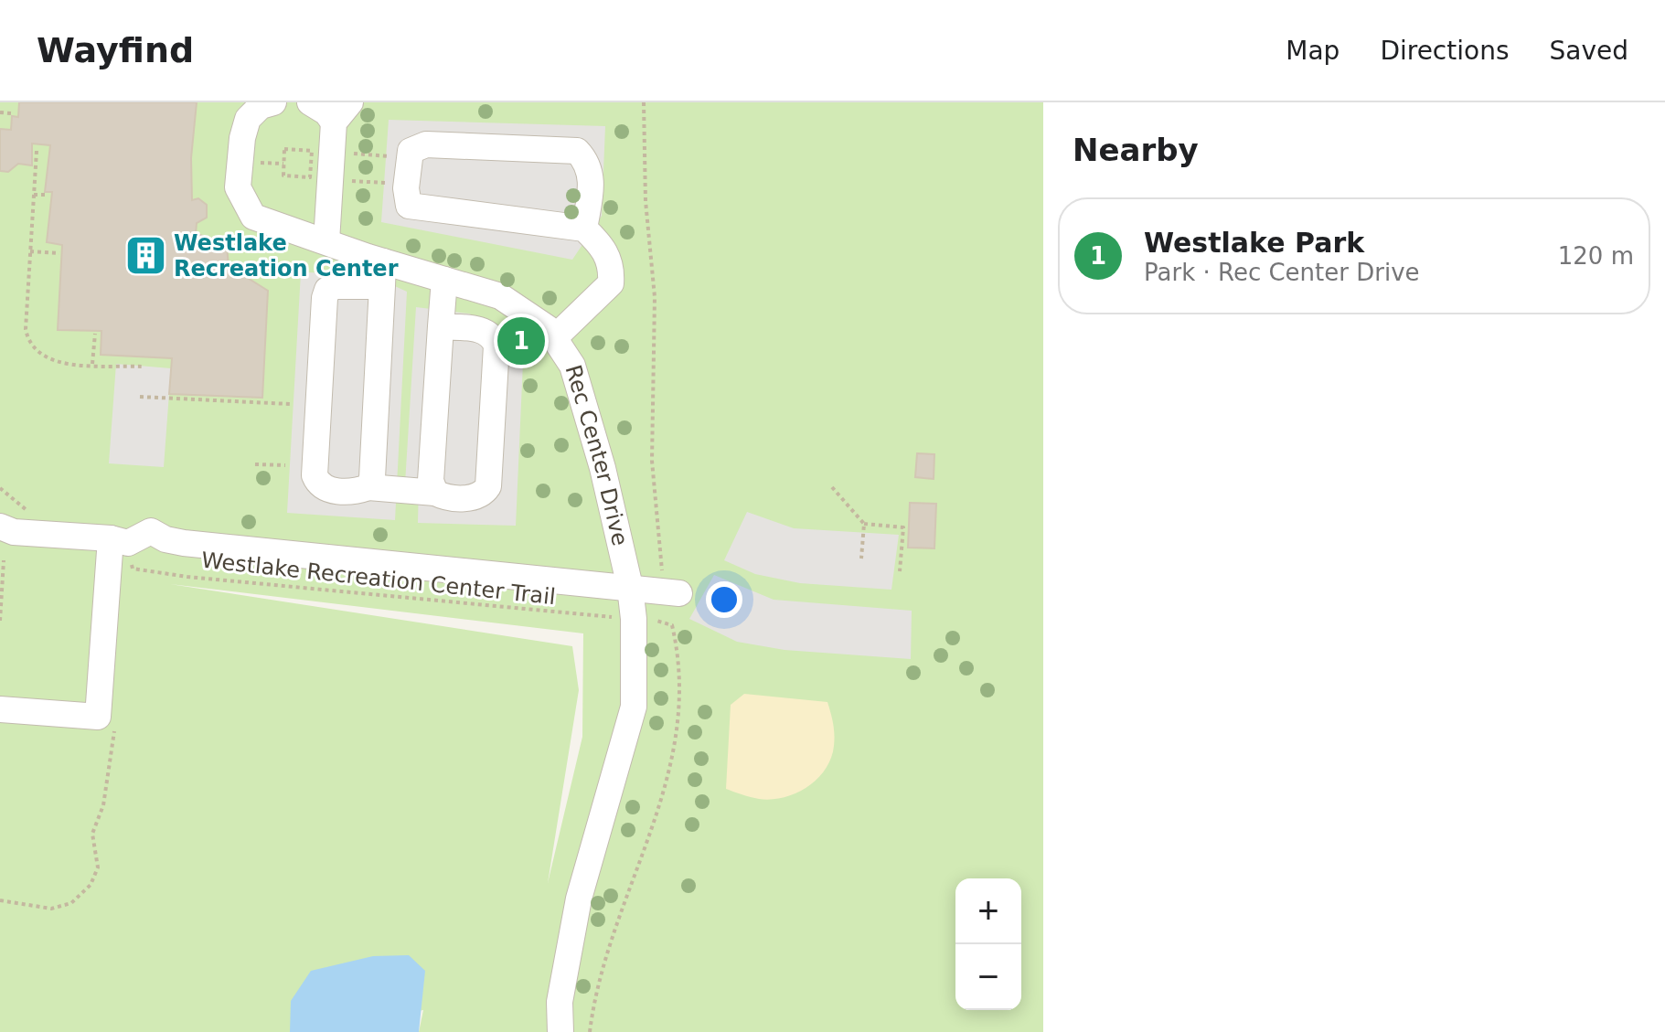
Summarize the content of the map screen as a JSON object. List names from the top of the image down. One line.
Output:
{"streets":{"street":["Rec Center Drive"],"path":["Westlake Recreation Center Trail"]},"places":{"building":["Westlake Recreation Center"]},"page":{"header":"Wayfind","nav":["Map","Directions","Saved"],"heading":"Nearby","list":[{"mark":"1","name":"Westlake Park","note":"Park · Rec Center Drive","value":"120 m"}],"pins":"1","map_buttons":["+","−"]}}
